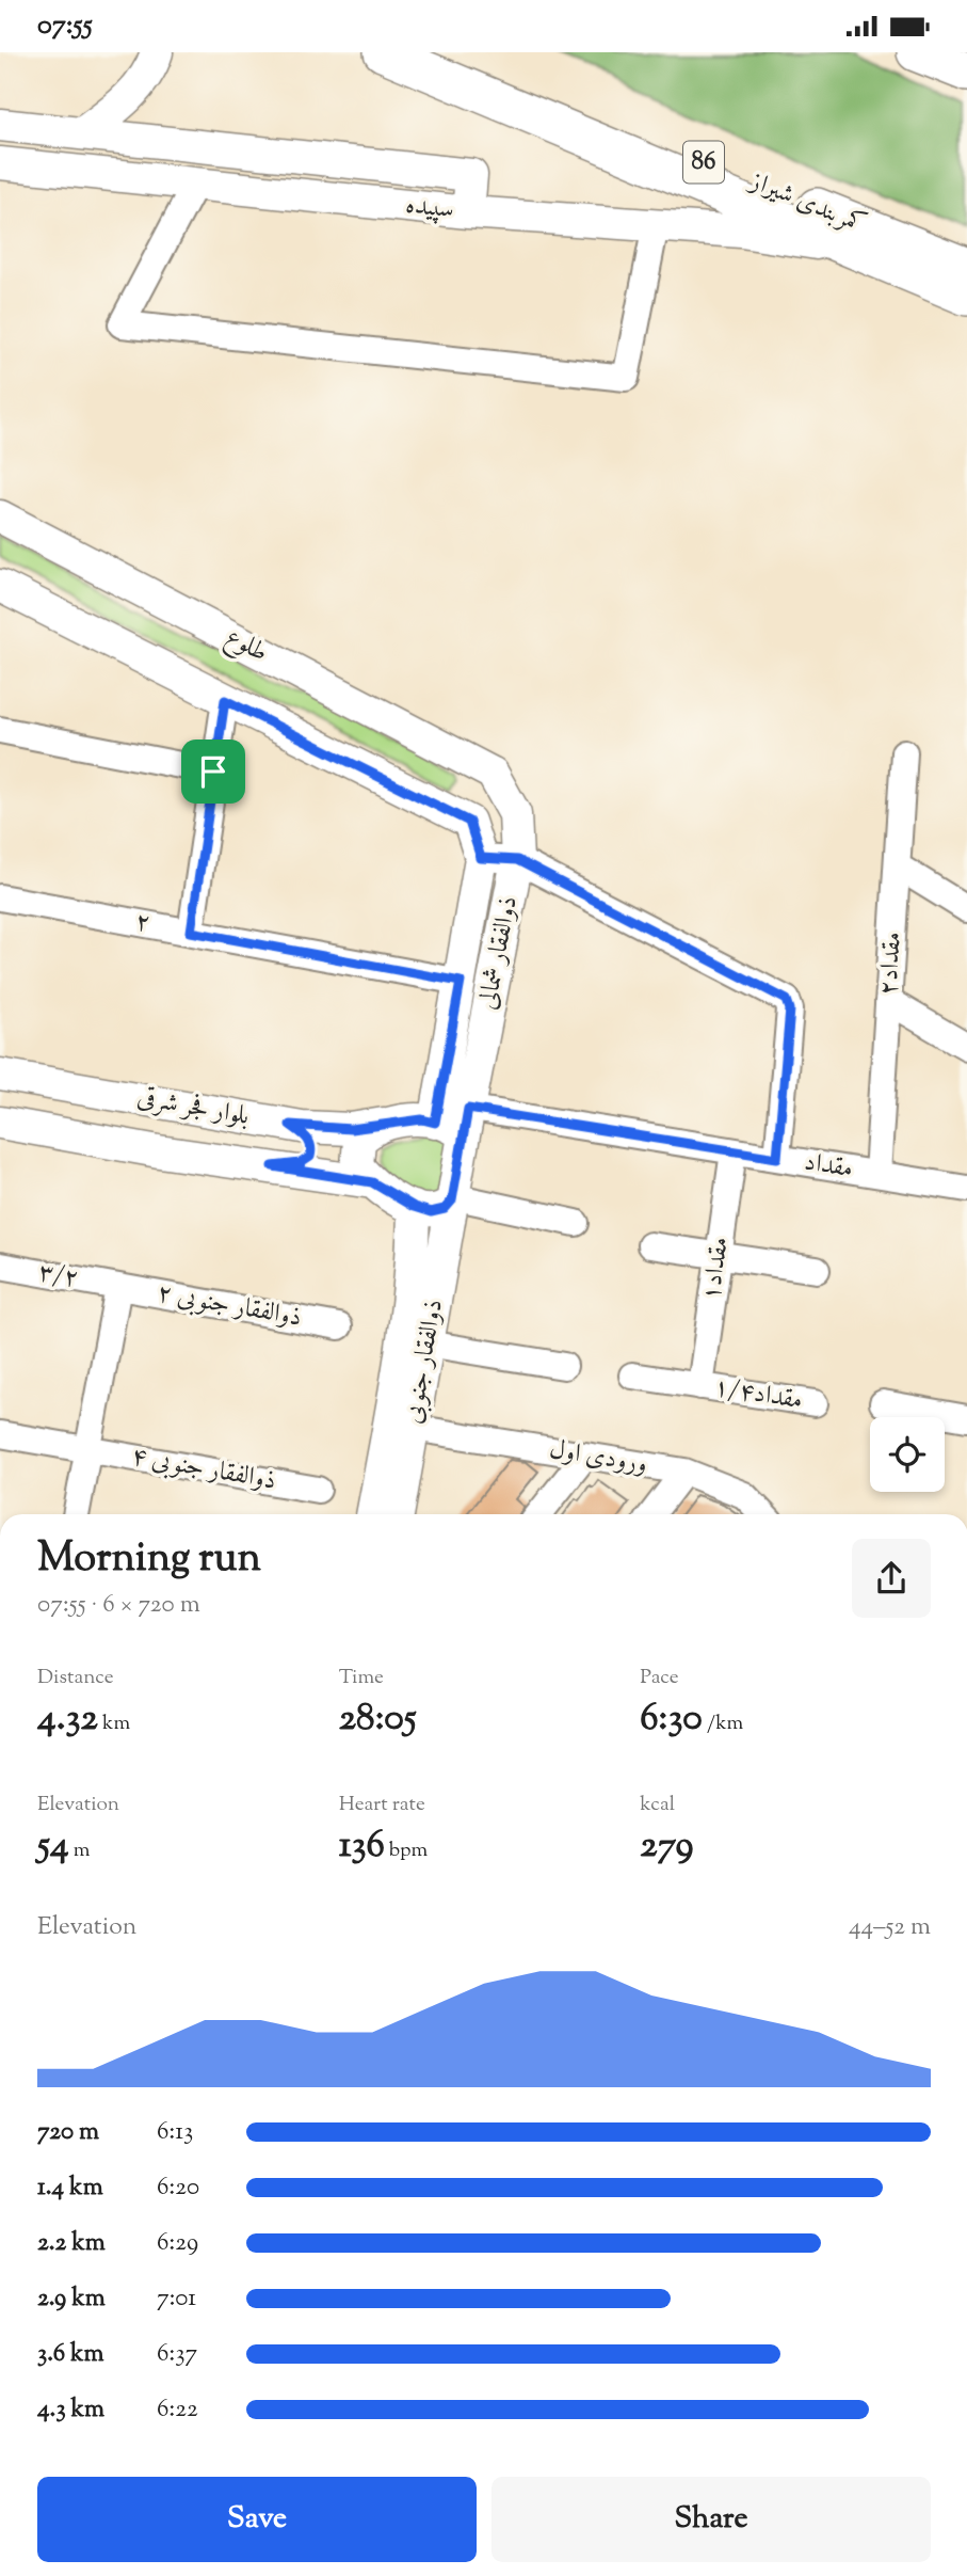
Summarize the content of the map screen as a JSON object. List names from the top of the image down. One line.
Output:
{"streets":{"highway":["86","کمربندی شیراز"],"main road":["سپیده","طلوع","ذوالفقار شمالی","بلوار فجر شرقی","ذوالفقار جنوبی"],"street":["۲","مقداد۲","مقداد","مقداد۱","۳/۲","۲ ذوالفقار جنوبی","مقداد۱/۴","ورودی اول","۴ ذوالفقار جنوبی"]},"crossings":[["طلوع","ذوالفقار شمالی"],["۲","ذوالفقار شمالی"],["ذوالفقار شمالی","بلوار فجر شرقی"],["ذوالفقار شمالی","مقداد"],["ذوالفقار شمالی","ذوالفقار جنوبی"],["مقداد۲","مقداد"],["بلوار فجر شرقی","مقداد"],["بلوار فجر شرقی","ذوالفقار جنوبی"],["مقداد","مقداد۱"],["مقداد","ذوالفقار جنوبی"],["مقداد۱","مقداد۱/۴"],["۳/۲","۲ ذوالفقار جنوبی"],["ذوالفقار جنوبی","ورودی اول"]],"page":{"status":"07:55","heading":["Morning run","07:55 · 6 × 720 m"],"stats":[["Distance","4.32 km"],["Time","28:05"],["Pace","6:30 /km"],["Elevation","54 m"],["Heart rate","136 bpm"],["kcal","279"]],"chart":["Elevation","44–52 m"],"list":[{"name":"720 m","note":"6:13"},{"name":"1.4 km","note":"6:20"},{"name":"2.2 km","note":"6:29"},{"name":"2.9 km","note":"7:01"},{"name":"3.6 km","note":"6:37"},{"name":"4.3 km","note":"6:22"}],"buttons":["Save","Share"]}}
